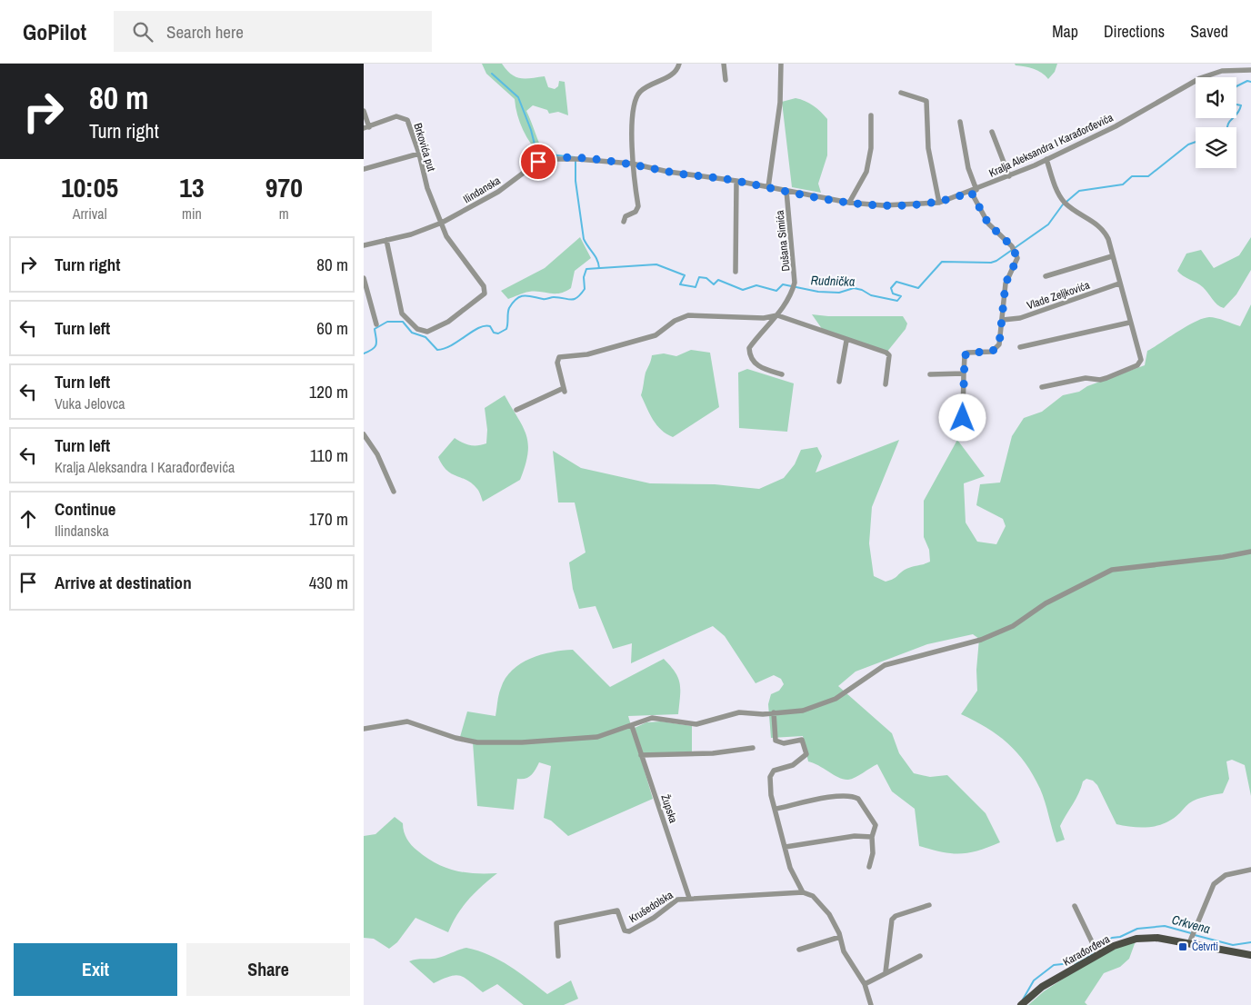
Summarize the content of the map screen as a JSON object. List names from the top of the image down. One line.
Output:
{"streets":{"main road":["Karađorđeva"],"street":["Kralja Aleksandra I Karađorđevića","Brkovića put","Ilindanska","Dušana Simića","Vlade Zeljkovića","Župska","Krušedolska"]},"crossings":[["Kralja Aleksandra I Karađorđevića","Ilindanska"],["Brkovića put","Ilindanska"],["Ilindanska","Dušana Simića"],["Župska","Krušedolska"]],"water":["Rudnička","Crkvena"],"places":{"transit":["Četvrti"]},"page":{"header":"GoPilot","search":"Search here","nav":["Map","Directions","Saved"],"turn":["80 m","Turn right"],"eta":["10:05","Arrival","13","min","970","m"],"list":[{"name":"Turn right","value":"80 m"},{"name":"Turn left","value":"60 m"},{"name":"Turn left","note":"Vuka Jelovca","value":"120 m"},{"name":"Turn left","note":"Kralja Aleksandra I Karađorđevića","value":"110 m"},{"name":"Continue","note":"Ilindanska","value":"170 m"},{"name":"Arrive at destination","value":"430 m"}],"buttons":["Exit","Share"]}}
